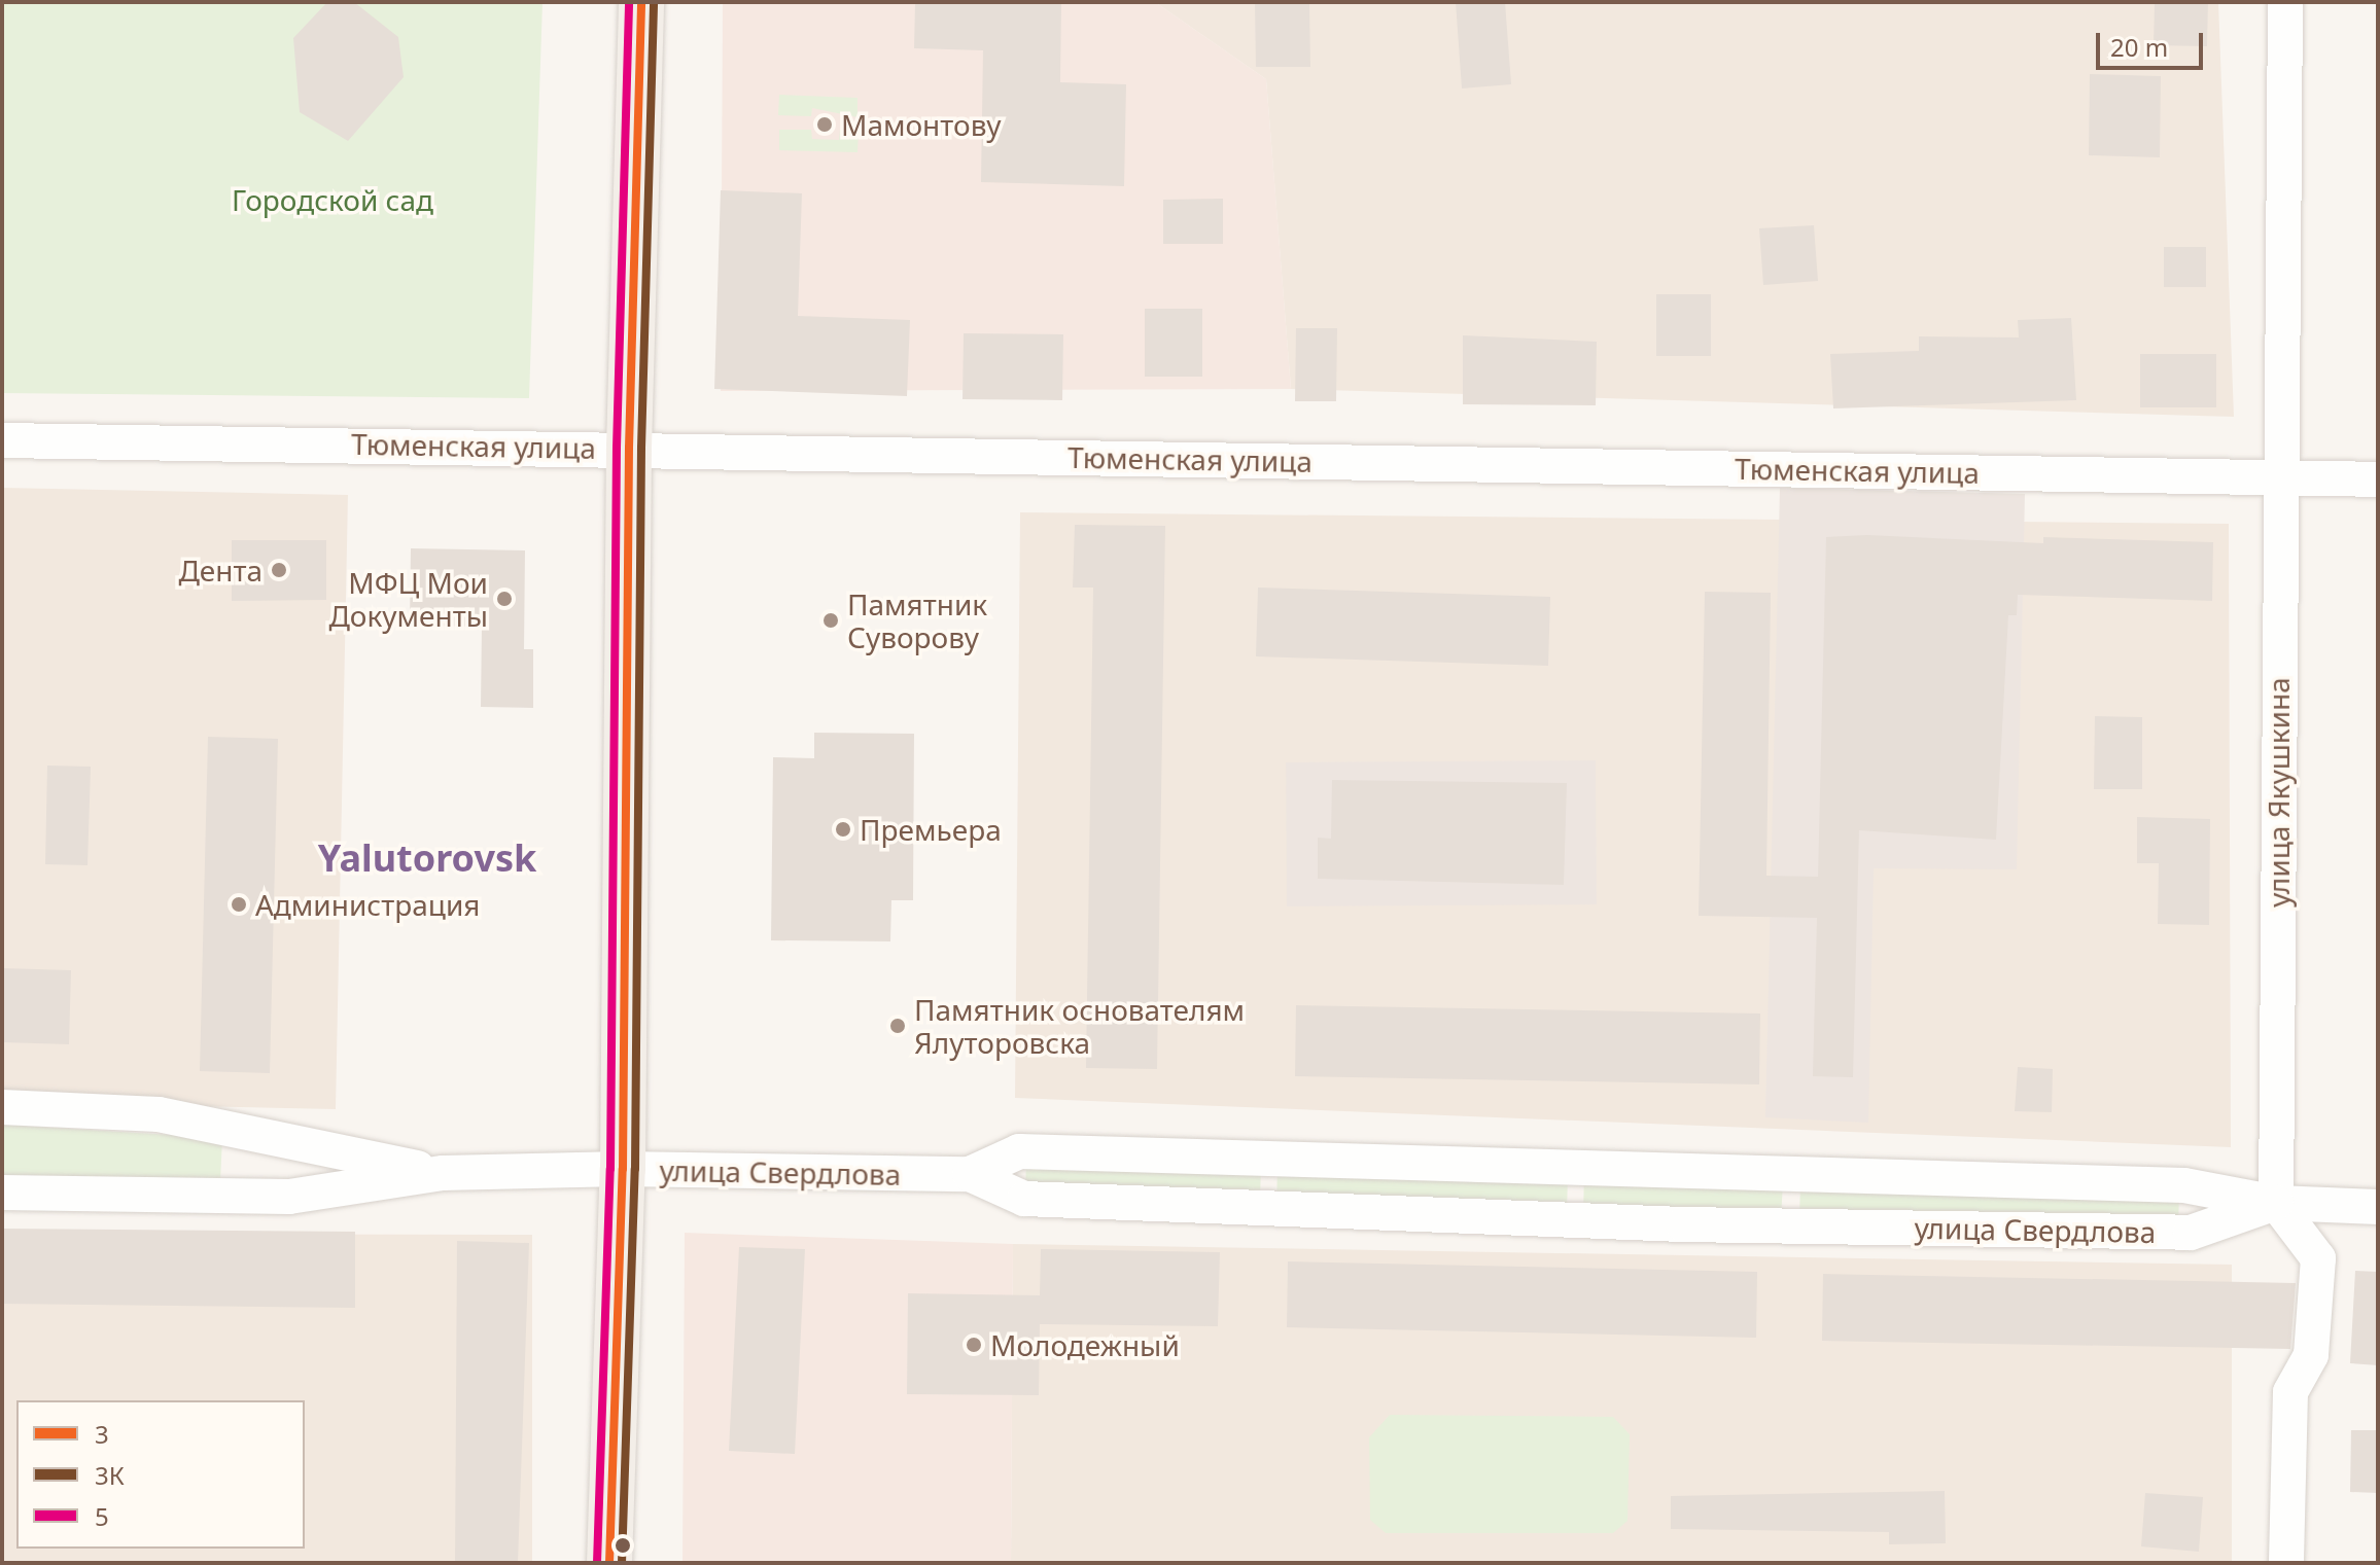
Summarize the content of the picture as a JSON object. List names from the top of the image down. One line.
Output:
{"streets":{"street":["Тюменская улица","улица Якушкина","улица Свердлова"]},"crossings":[["Тюменская улица","улица Якушкина"],["улица Якушкина","улица Свердлова"]],"districts":["Yalutorovsk"],"parks":["Городской сад"],"places":["Мамонтову","Дента","МФЦ Мои Документы","Памятник Суворову","Премьера","Администрация","Памятник основателям Ялуторовска","Молодежный"],"lines":["transit line 3","transit line 3К","transit line 5"],"legend":["3","3К","5"],"scale_bar":"20 m"}
